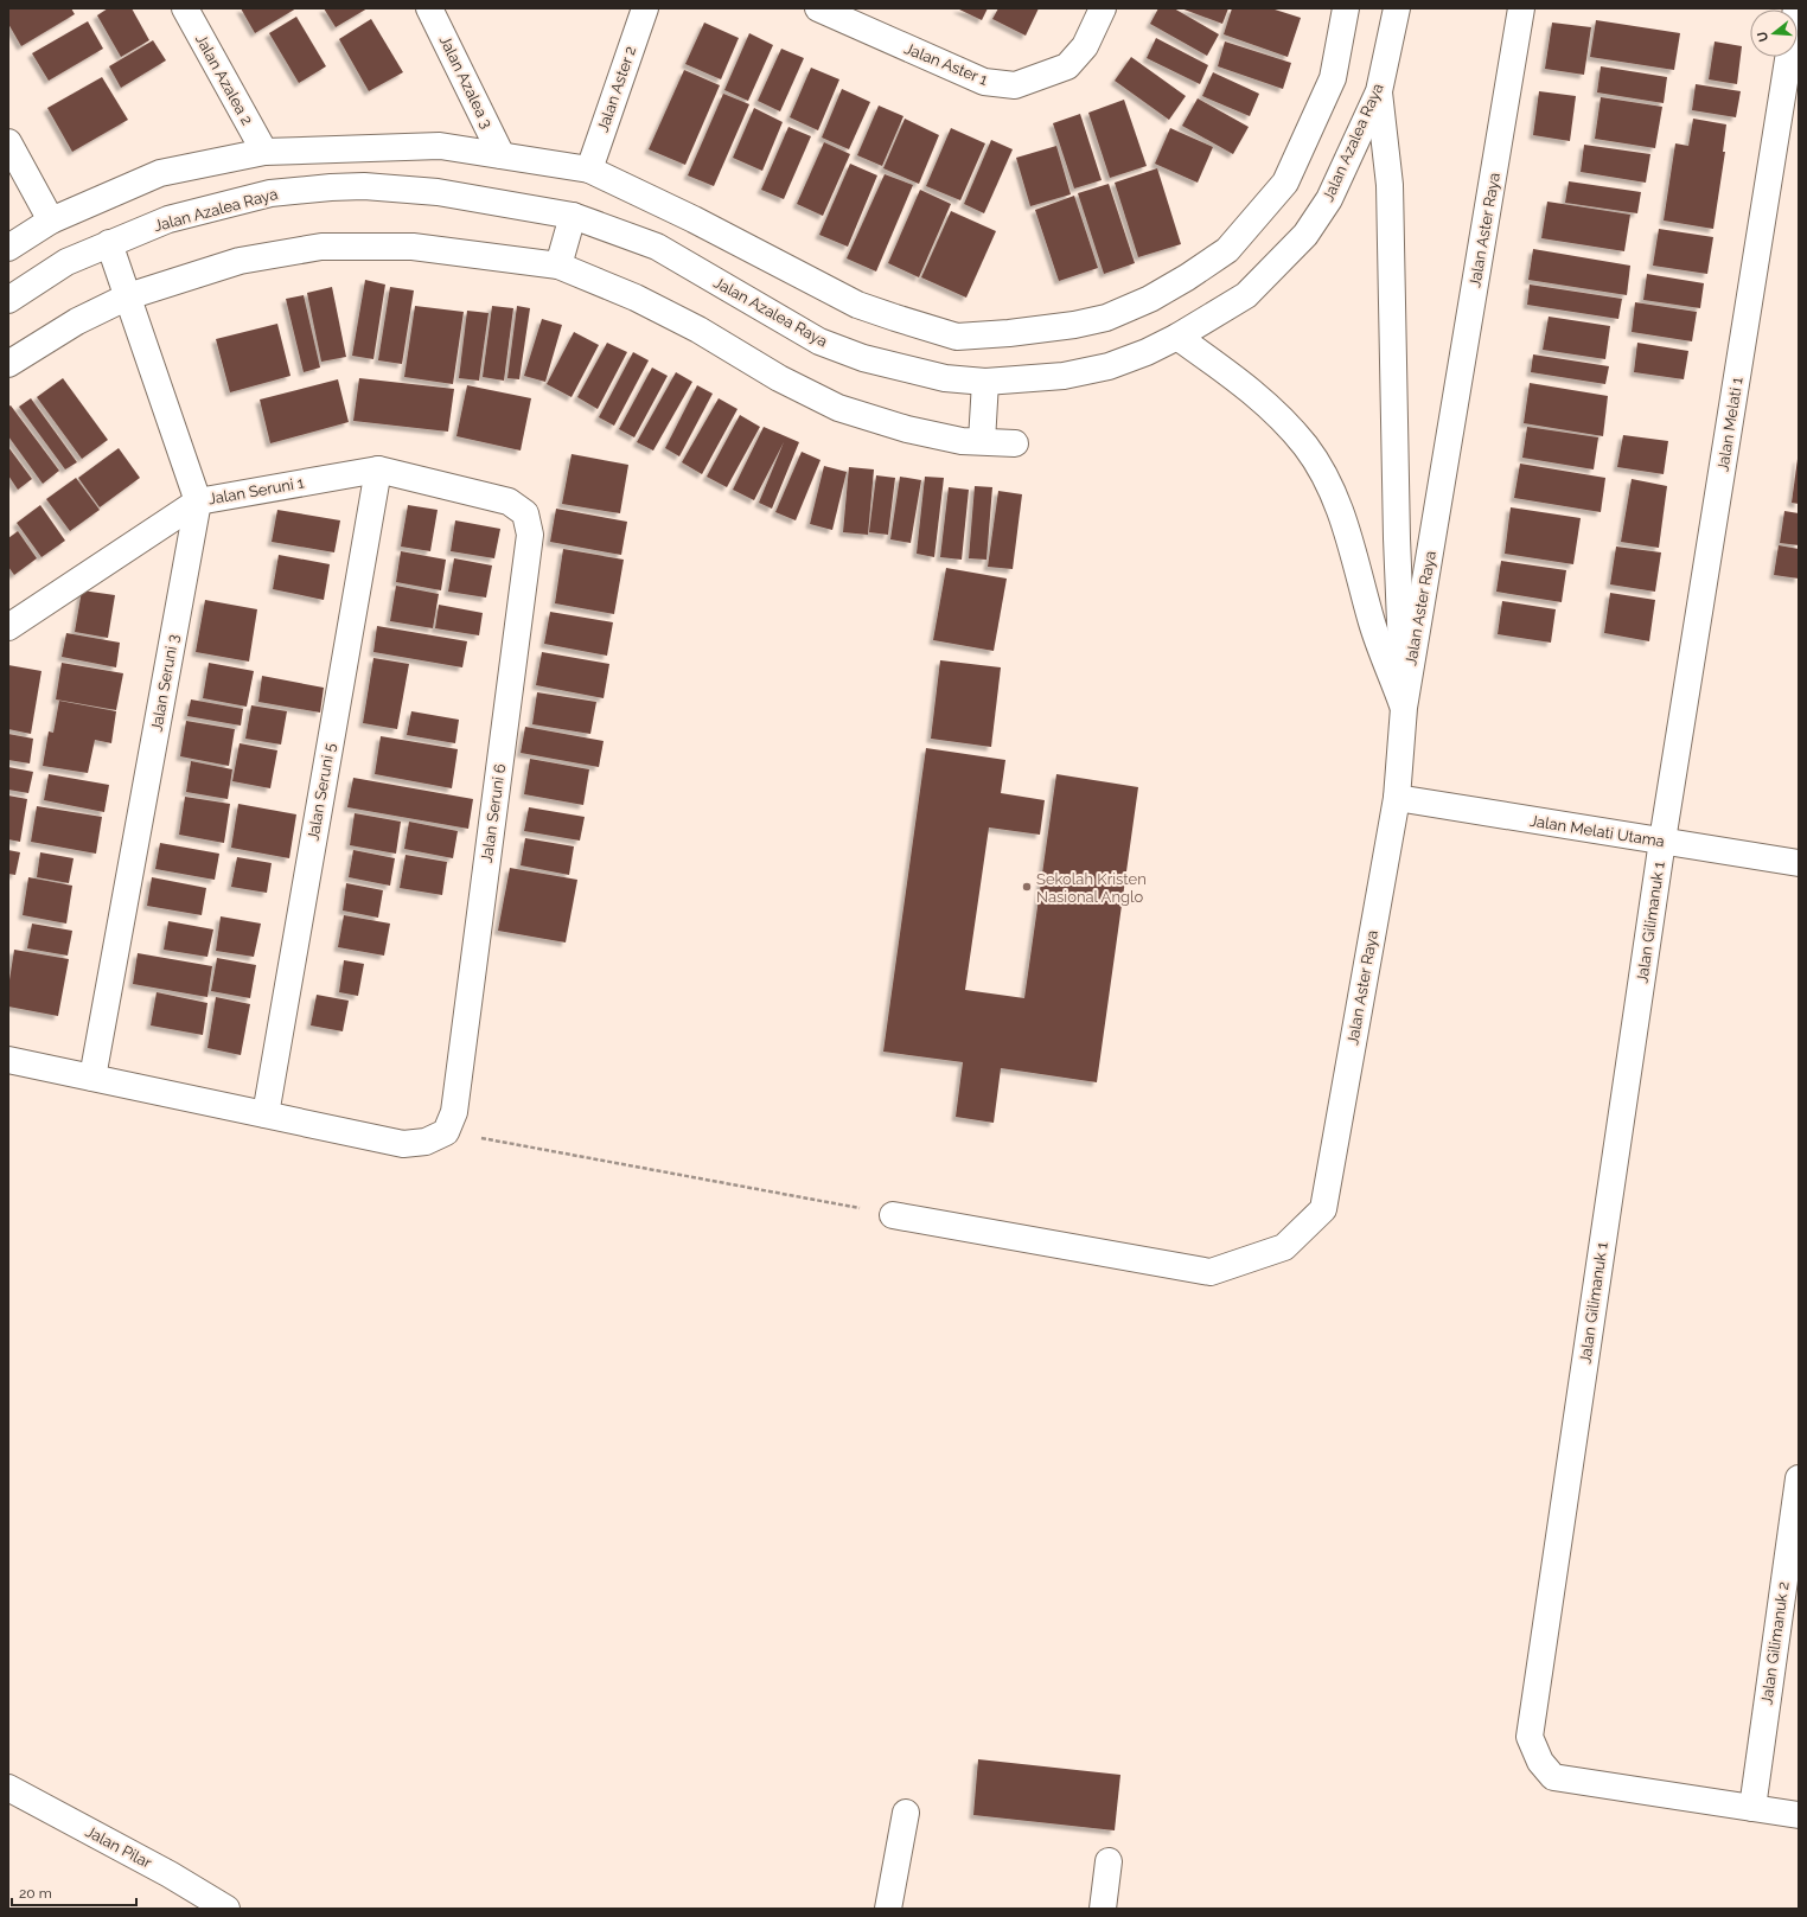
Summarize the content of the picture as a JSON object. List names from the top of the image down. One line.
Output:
{"streets":{"street":["Jalan Aster 1","Jalan Azalea 2","Jalan Azalea 3","Jalan Aster 2","Jalan Azalea Raya","Jalan Aster Raya","Jalan Melati 1","Jalan Seruni 1","Jalan Seruni 3","Jalan Seruni 5","Jalan Seruni 6","Jalan Melati Utama","Jalan Gilimanuk 1","Jalan Gilimanuk 2","Jalan Pilar"]},"crossings":[["Jalan Azalea Raya","Jalan Seruni 3"],["Jalan Aster Raya","Jalan Melati Utama"],["Jalan Melati 1","Jalan Melati Utama"],["Jalan Melati 1","Jalan Gilimanuk 1"],["Jalan Seruni 1","Jalan Seruni 3"],["Jalan Seruni 1","Jalan Seruni 5"],["Jalan Seruni 1","Jalan Seruni 6"],["Jalan Melati Utama","Jalan Gilimanuk 1"],["Jalan Gilimanuk 1","Jalan Gilimanuk 2"]],"places":["Sekolah Kristen Nasional Anglo"],"scale_bar":"20 m","north":"left"}
